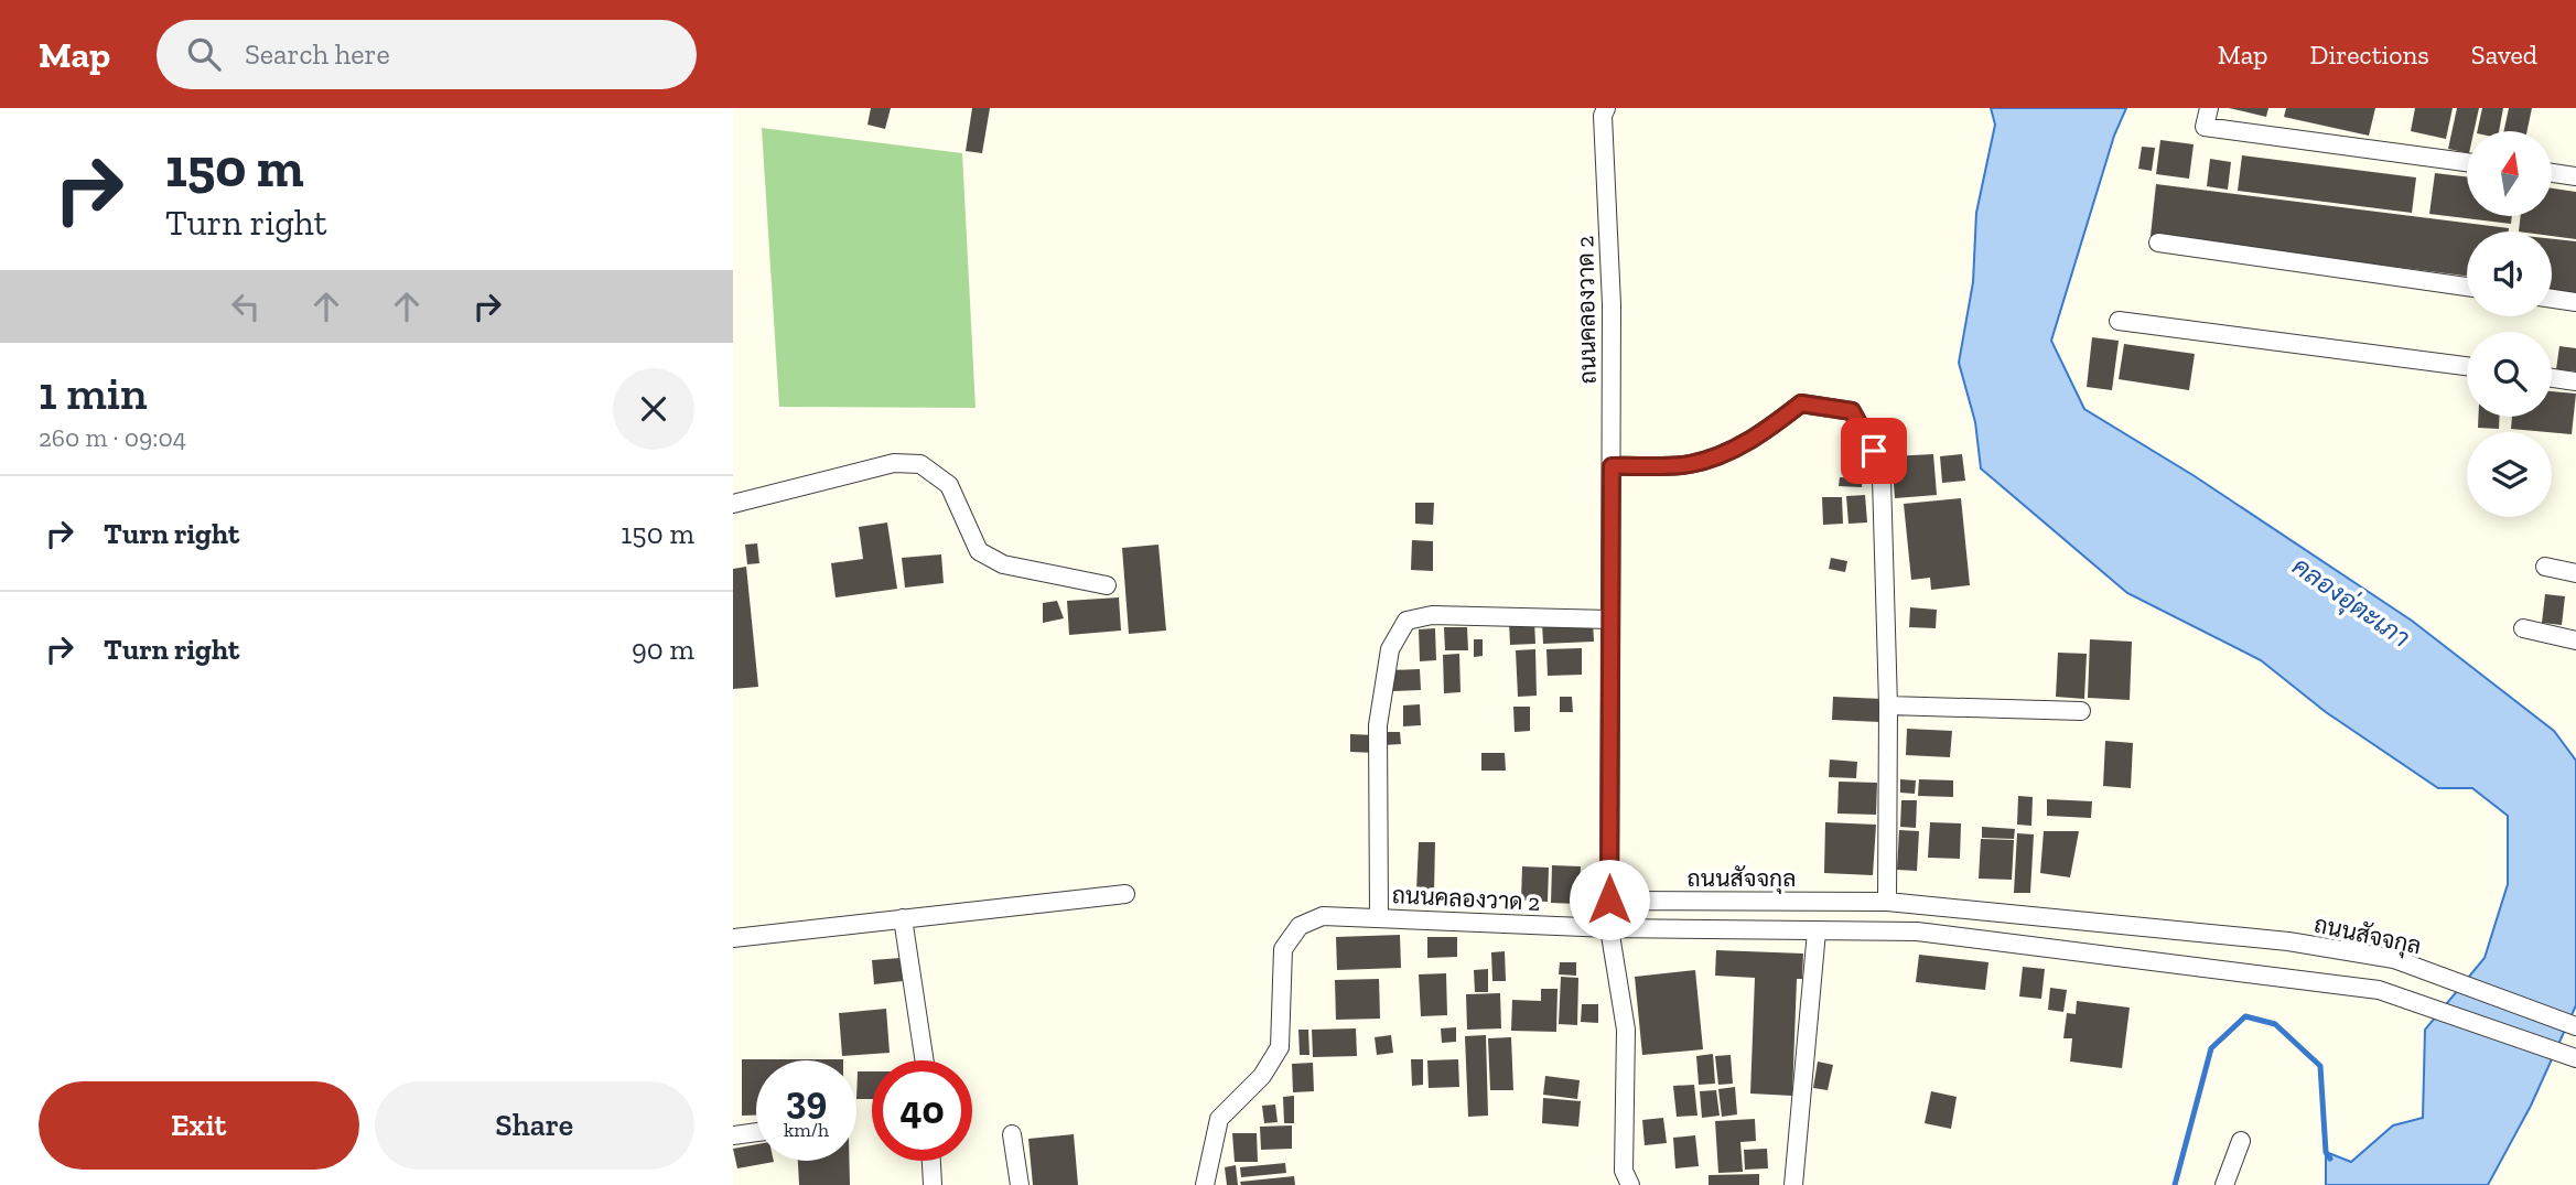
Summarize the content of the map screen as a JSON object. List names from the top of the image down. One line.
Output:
{"streets":{"street":["ถนนคลองวาด 2","ถนนสัจจกุล"]},"crossings":[["ถนนคลองวาด 2","ถนนสัจจกุล"]],"water":["คลองอุ่ตะเภา"],"north":"top","page":{"header":"Map","search":"Search here","nav":["Map","Directions","Saved"],"turn":["150 m","Turn right"],"heading":["1 min","260 m · 09:04"],"list":[{"name":"Turn right","value":"150 m"},{"name":"Turn right","value":"90 m"}],"speed":"39 km/h","limit":"40","buttons":["Exit","Share"]}}
